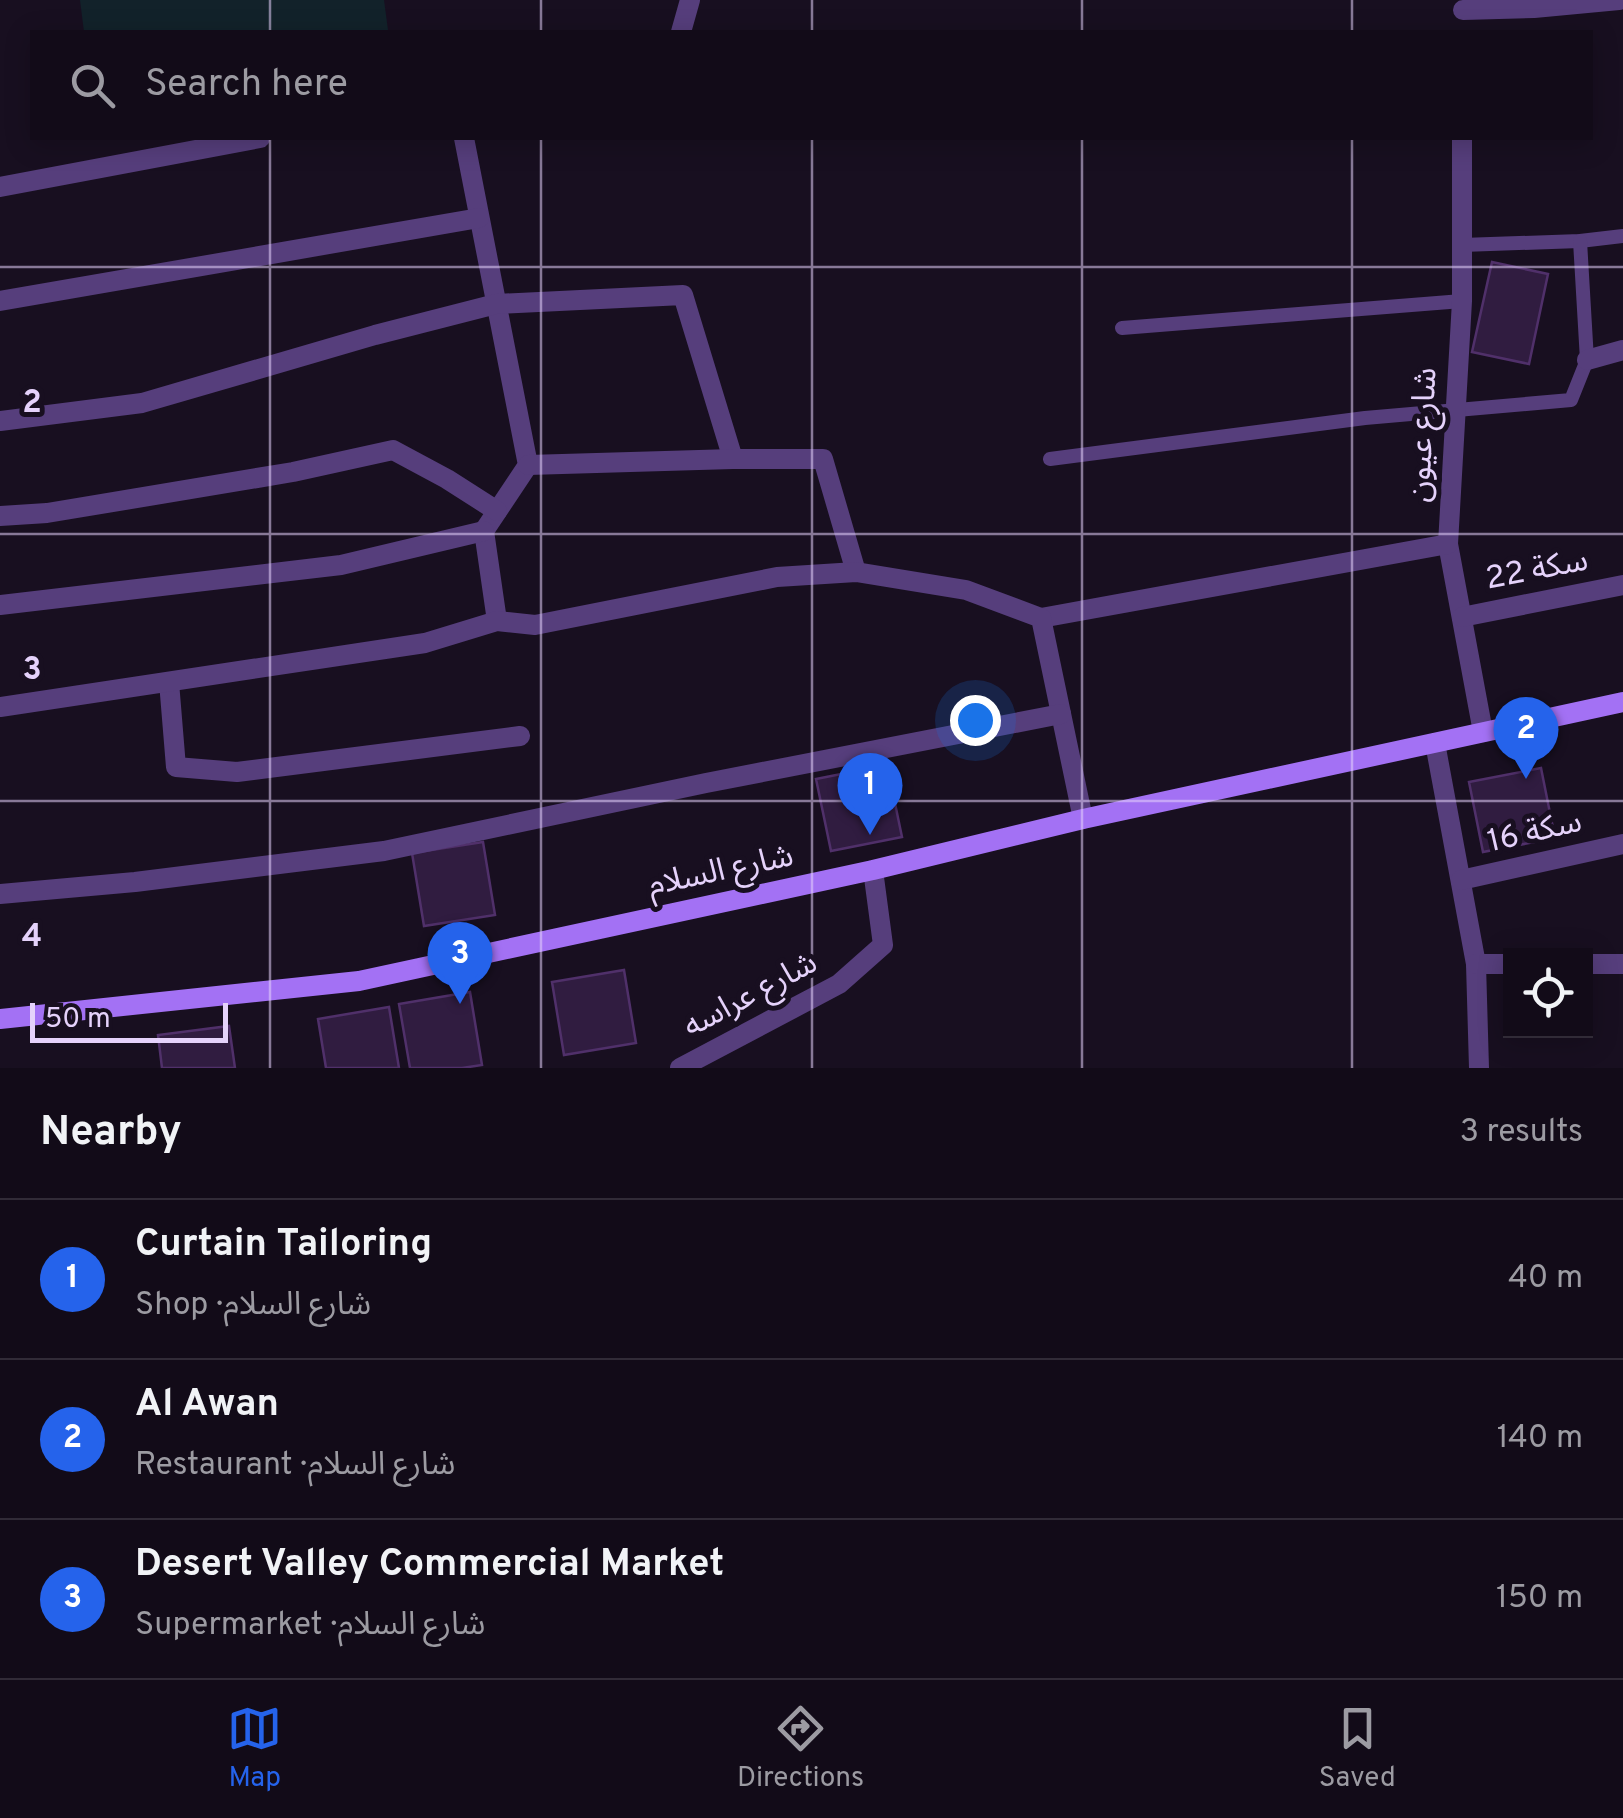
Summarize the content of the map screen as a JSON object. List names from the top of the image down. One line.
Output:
{"streets":{"street":["شارع عيون","سكة 22","سكة 16","شارع السلام","شارع عراسه"]},"crossings":[["شارع عيون","سكة 22"],["شارع عيون","شارع السلام"],["شارع السلام","شارع عراسه"]],"scale_bar":"50 m","page":{"search":"Search here","pins":["2","1","3"],"scale":"50 m","heading":["Nearby","3 results"],"list":[{"mark":"1","name":"Curtain Tailoring","note":"Shop · شارع السلام","value":"40 m"},{"mark":"2","name":"Al Awan","note":"Restaurant · شارع السلام","value":"140 m"},{"mark":"3","name":"Desert Valley Commercial Market","note":"Supermarket · شارع السلام","value":"150 m"}],"nav":["Map","Directions","Saved"]},"grid":{"rows":["2","3","4"]}}
